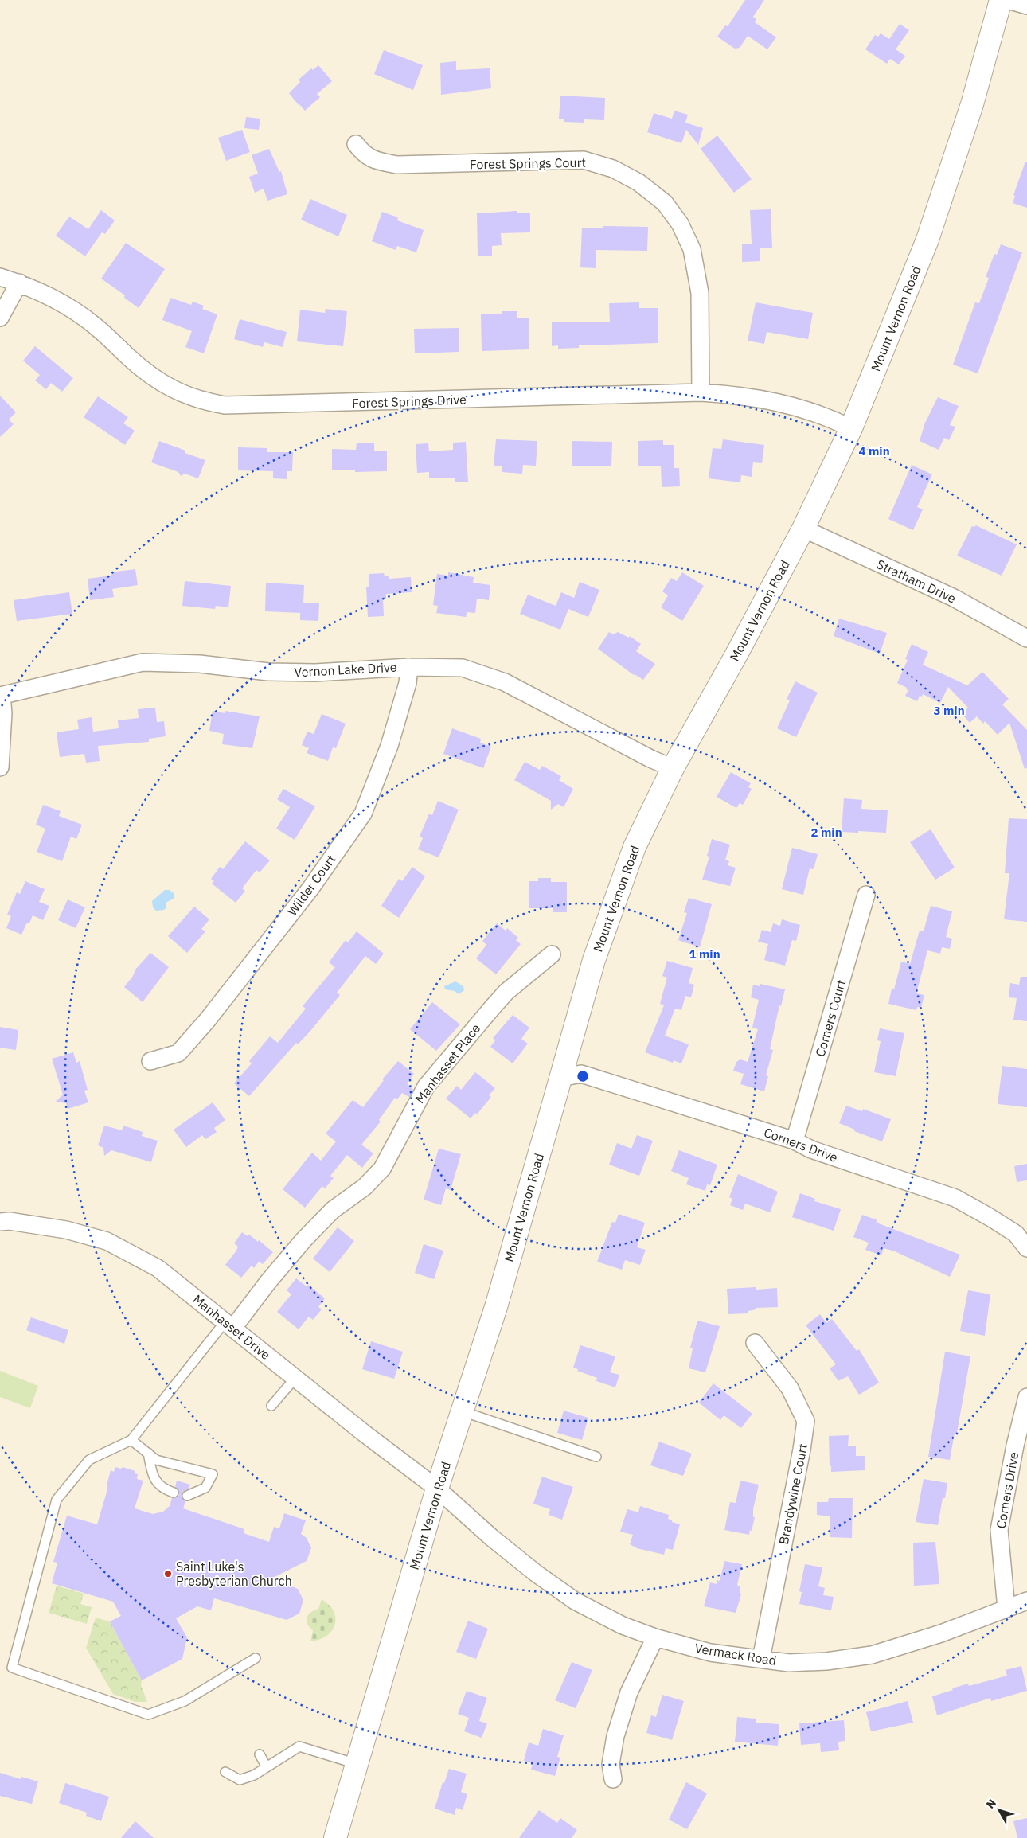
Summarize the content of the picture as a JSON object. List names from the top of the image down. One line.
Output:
{"streets":{"main road":["Mount Vernon Road"],"street":["Forest Springs Court","Forest Springs Drive","Stratham Drive","Vernon Lake Drive","Wilder Court","Corners Court","Manhasset Place","Corners Drive","Manhasset Drive","Brandywine Court","Vermack Road"]},"crossings":[["Forest Springs Court","Forest Springs Drive"],["Mount Vernon Road","Forest Springs Drive"],["Mount Vernon Road","Stratham Drive"],["Mount Vernon Road","Vernon Lake Drive"],["Mount Vernon Road","Corners Drive"],["Mount Vernon Road","Manhasset Drive"],["Mount Vernon Road","Vermack Road"],["Vernon Lake Drive","Wilder Court"],["Corners Court","Corners Drive"],["Manhasset Place","Manhasset Drive"],["Corners Drive","Vermack Road"],["Manhasset Drive","Vermack Road"],["Brandywine Court","Vermack Road"]],"places":["Saint Luke's Presbyterian Church"],"north":"top left","rings":["4 min","3 min","2 min","1 min"]}
